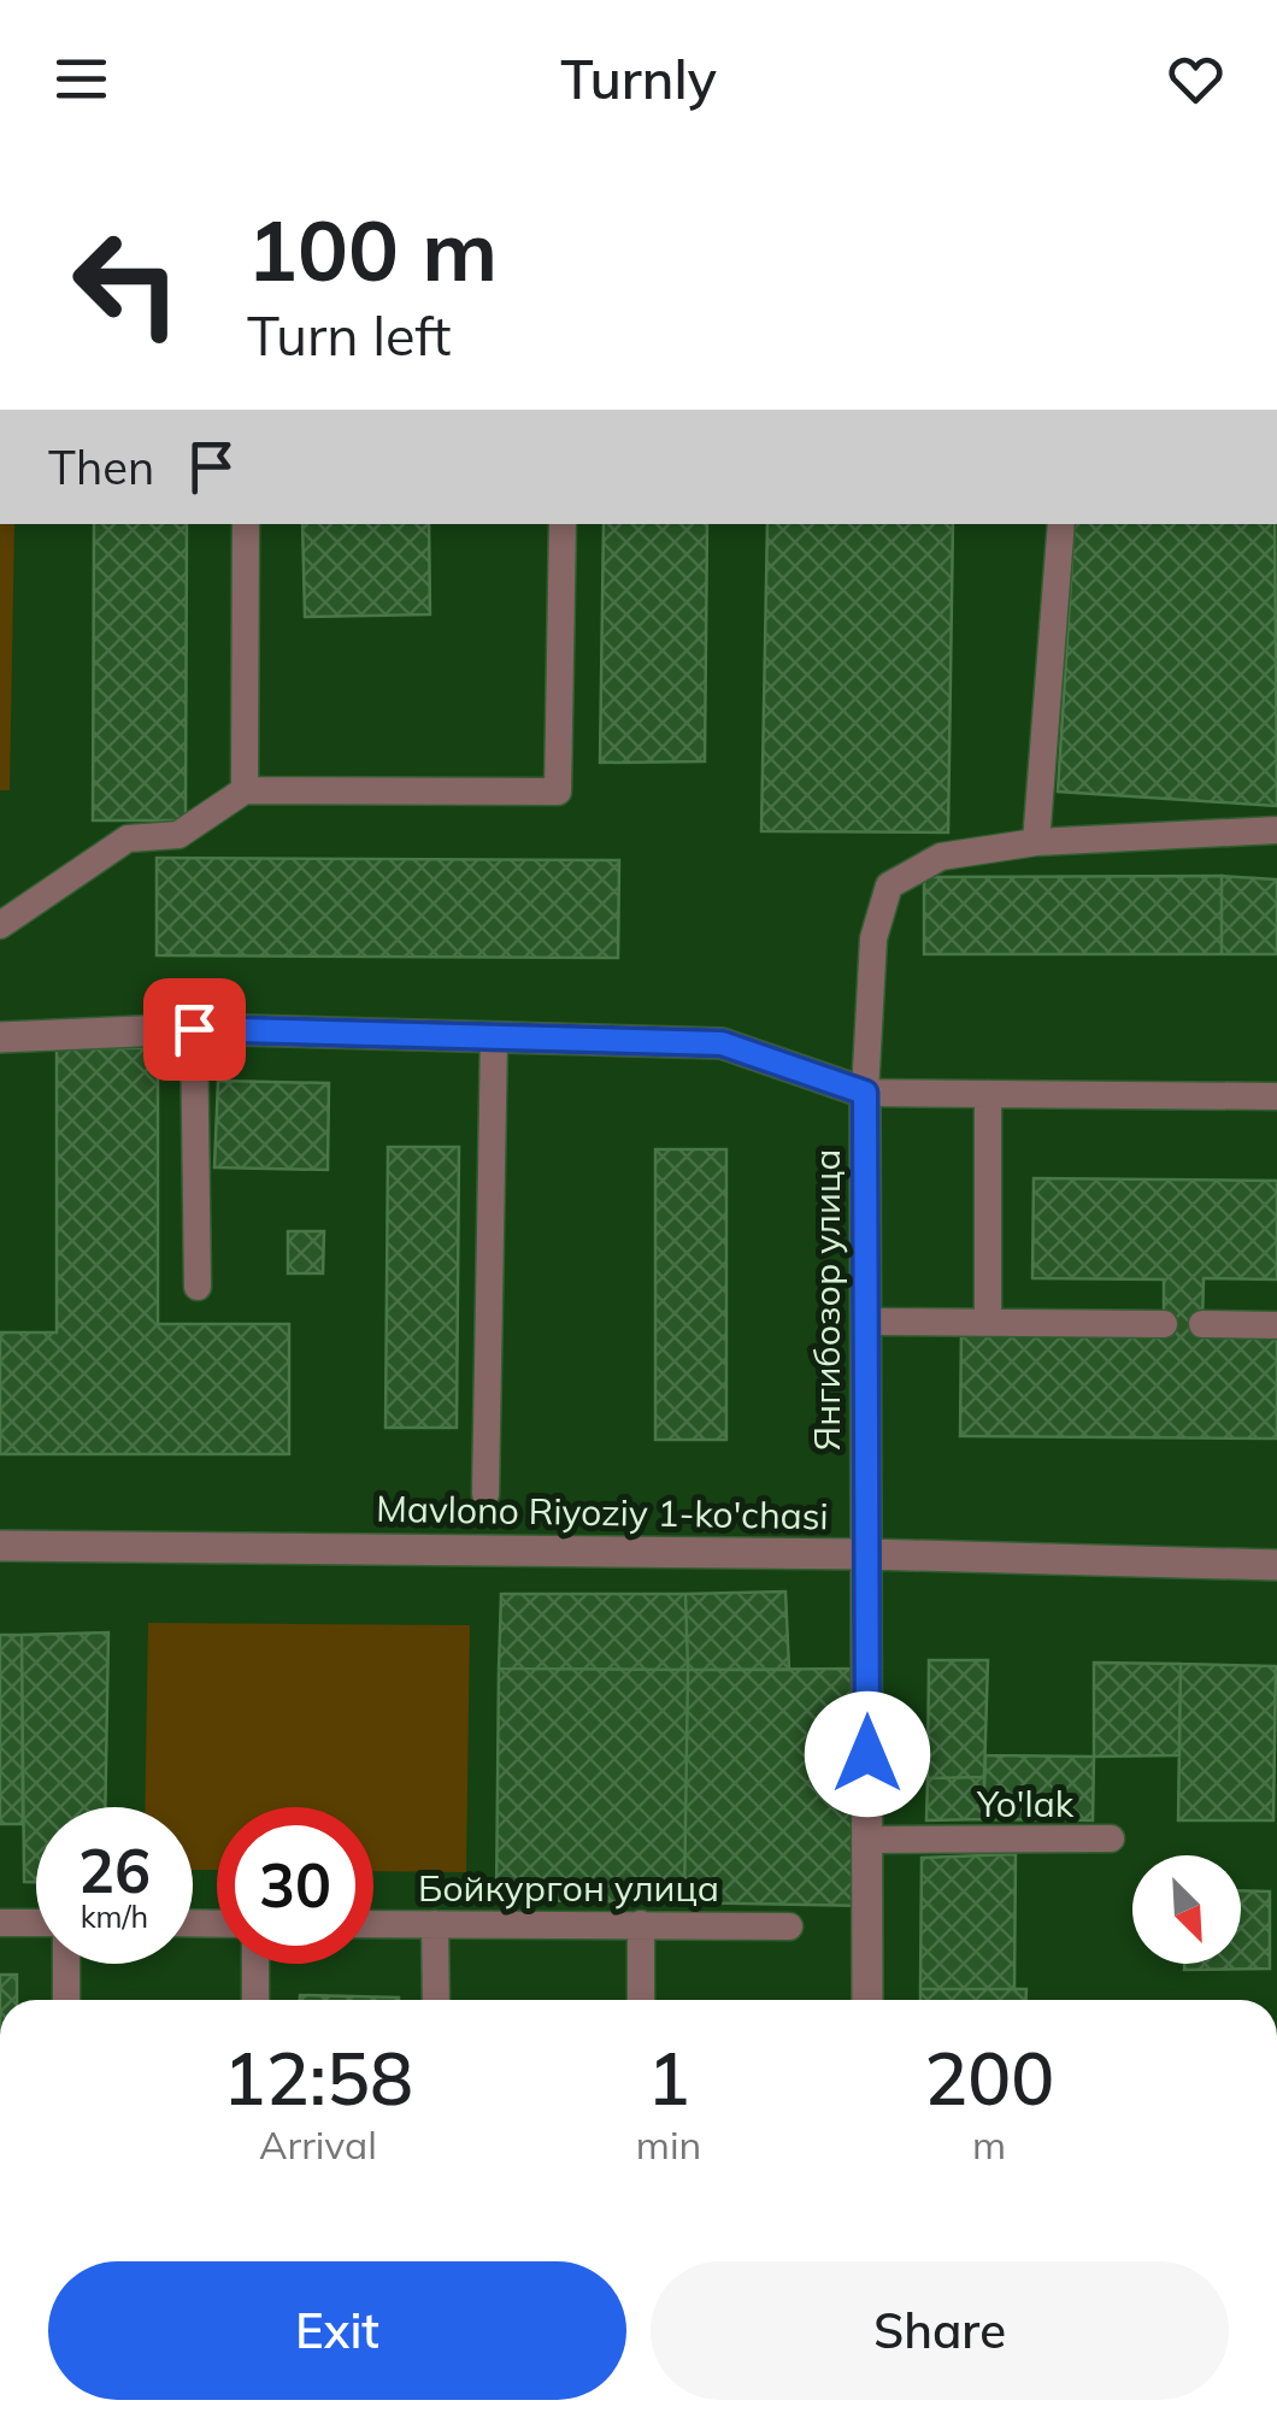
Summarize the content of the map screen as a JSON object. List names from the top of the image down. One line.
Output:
{"streets":{"street":["Янгибозор улица","Mavlono Riyoziy 1-ko'chasi"],"lane":["Yo'lak","Бойкургон улица"]},"crossings":[["Янгибозор улица","Mavlono Riyoziy 1-ko'chasi"],["Янгибозор улица","Yo'lak"]],"north":"bottom right","page":{"header":"Turnly","turn":["100 m","Turn left"],"then":"Then","speed":"26 km/h","limit":"30","eta":["12:58","Arrival","1","min","200","m"],"buttons":["Exit","Share"]}}
